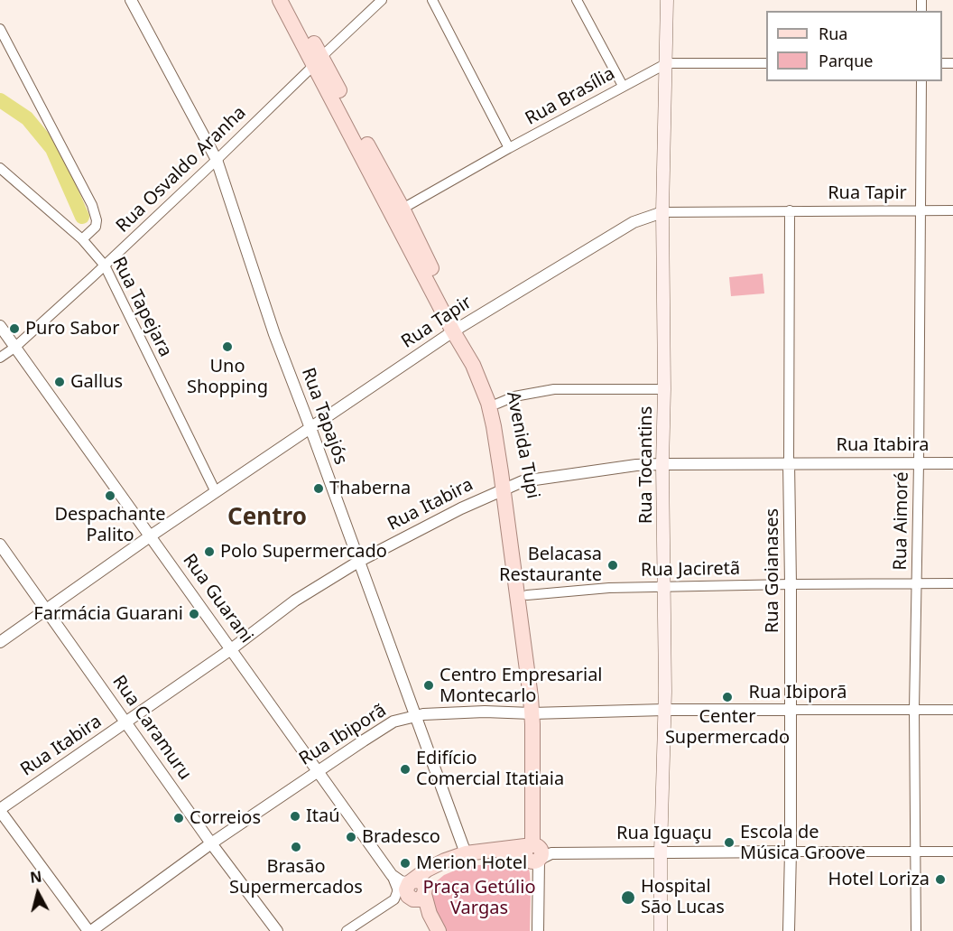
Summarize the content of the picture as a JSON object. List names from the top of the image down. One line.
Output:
{"streets":{"main road":["Avenida Tupi","Rua Tocantins","Rua Iguaçu"],"street":["Rua Brasília","Rua Osvaldo Aranha","Rua Tapir","Rua Tapejara","Rua Tapajós","Rua Itabira","Rua Aimoré","Rua Jaciretã","Rua Goianases","Rua Guarani","Rua Ibiporã","Rua Caramuru"]},"crossings":[["Rua Brasília","Avenida Tupi"],["Rua Brasília","Rua Tocantins"],["Rua Osvaldo Aranha","Rua Tapejara"],["Rua Osvaldo Aranha","Rua Tapajós"],["Rua Osvaldo Aranha","Avenida Tupi"],["Rua Osvaldo Aranha","Rua Guarani"],["Rua Tapir","Rua Tapejara"],["Rua Tapir","Rua Tapajós"],["Rua Tapir","Avenida Tupi"],["Rua Tapir","Rua Tocantins"],["Rua Tapir","Rua Aimoré"],["Rua Tapir","Rua Goianases"],["Rua Tapir","Rua Guarani"],["Rua Tapir","Rua Caramuru"],["Rua Tapajós","Rua Itabira"],["Rua Tapajós","Rua Ibiporã"],["Rua Tapajós","Rua Iguaçu"],["Avenida Tupi","Rua Itabira"],["Avenida Tupi","Rua Jaciretã"],["Avenida Tupi","Rua Ibiporã"],["Avenida Tupi","Rua Iguaçu"],["Rua Itabira","Rua Tocantins"],["Rua Itabira","Rua Aimoré"],["Rua Itabira","Rua Goianases"],["Rua Itabira","Rua Guarani"],["Rua Itabira","Rua Caramuru"],["Rua Tocantins","Rua Jaciretã"],["Rua Tocantins","Rua Ibiporã"],["Rua Tocantins","Rua Iguaçu"],["Rua Aimoré","Rua Jaciretã"],["Rua Aimoré","Rua Ibiporã"],["Rua Aimoré","Rua Iguaçu"],["Rua Jaciretã","Rua Goianases"],["Rua Goianases","Rua Ibiporã"],["Rua Goianases","Rua Iguaçu"],["Rua Guarani","Rua Ibiporã"],["Rua Ibiporã","Rua Caramuru"]],"districts":["Centro"],"parks":["Praça Getúlio Vargas"],"places":["Puro Sabor","Uno Shopping","Gallus","Thaberna","Despachante Palito","Polo Supermercado","Belacasa Restaurante","Farmácia Guarani","Centro Empresarial Montecarlo","Center Supermercado","Edifício Comercial Itatiaia","Itaú","Correios","Bradesco","Escola de Música Groove","Brasão Supermercados","Merion Hotel","Hotel Loriza","Hospital São Lucas"],"legend":["Rua","Parque"],"north":"top"}
